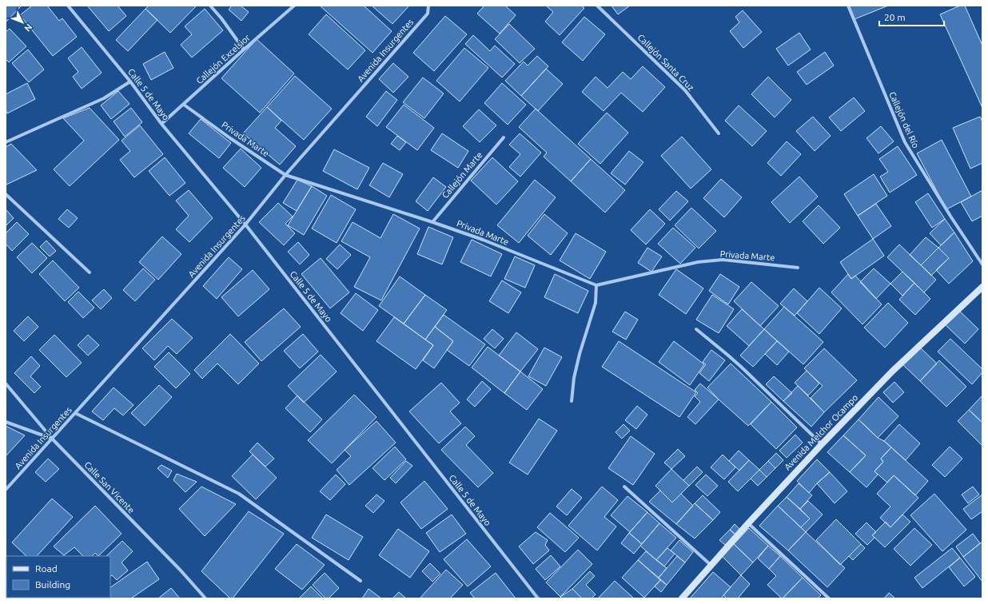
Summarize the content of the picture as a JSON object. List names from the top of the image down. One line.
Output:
{"streets":{"main road":["Avenida Melchor Ocampo"],"street":["Avenida Insurgentes","Callejón Excelsior","Callejón Santa Cruz","Calle 5 de Mayo","Callejón del Río","Privada Marte","Callejón Marte","Calle San Vicente"]},"crossings":[["Avenida Insurgentes","Calle 5 de Mayo"],["Avenida Insurgentes","Privada Marte"],["Avenida Insurgentes","Calle San Vicente"],["Callejón Excelsior","Calle 5 de Mayo"],["Callejón Excelsior","Privada Marte"],["Privada Marte","Callejón Marte"]],"legend":["Road","Building"],"scale_bar":"20 m","north":"bottom right"}
